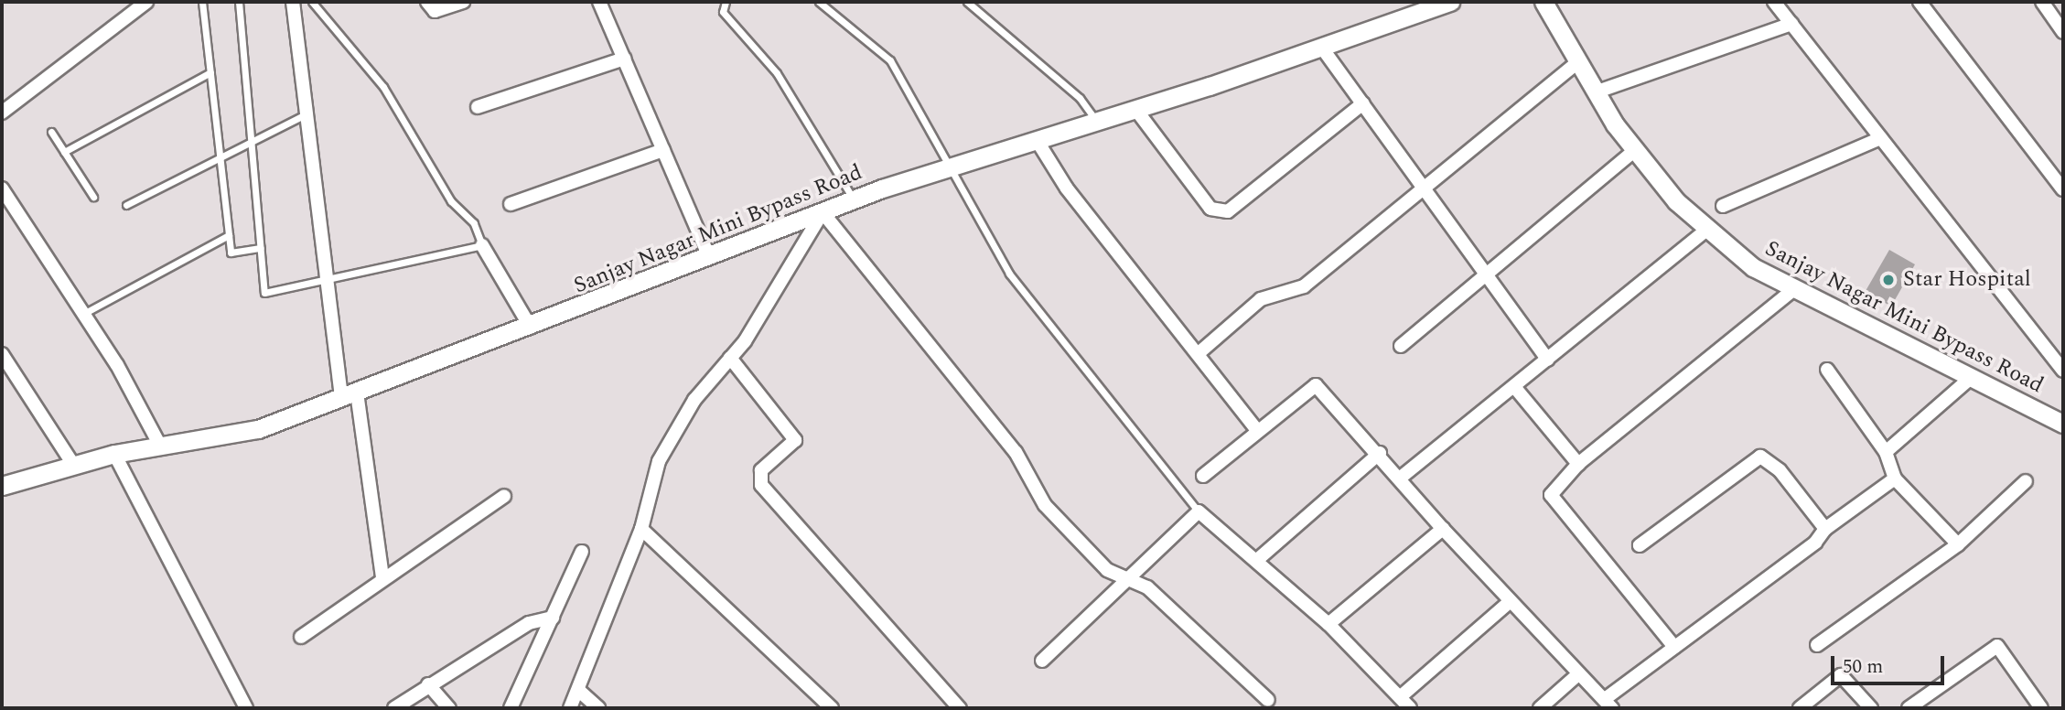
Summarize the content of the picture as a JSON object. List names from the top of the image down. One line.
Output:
{"streets":{"street":["Sanjay Nagar Mini Bypass Road"]},"places":["Star Hospital"],"scale_bar":"50 m"}
